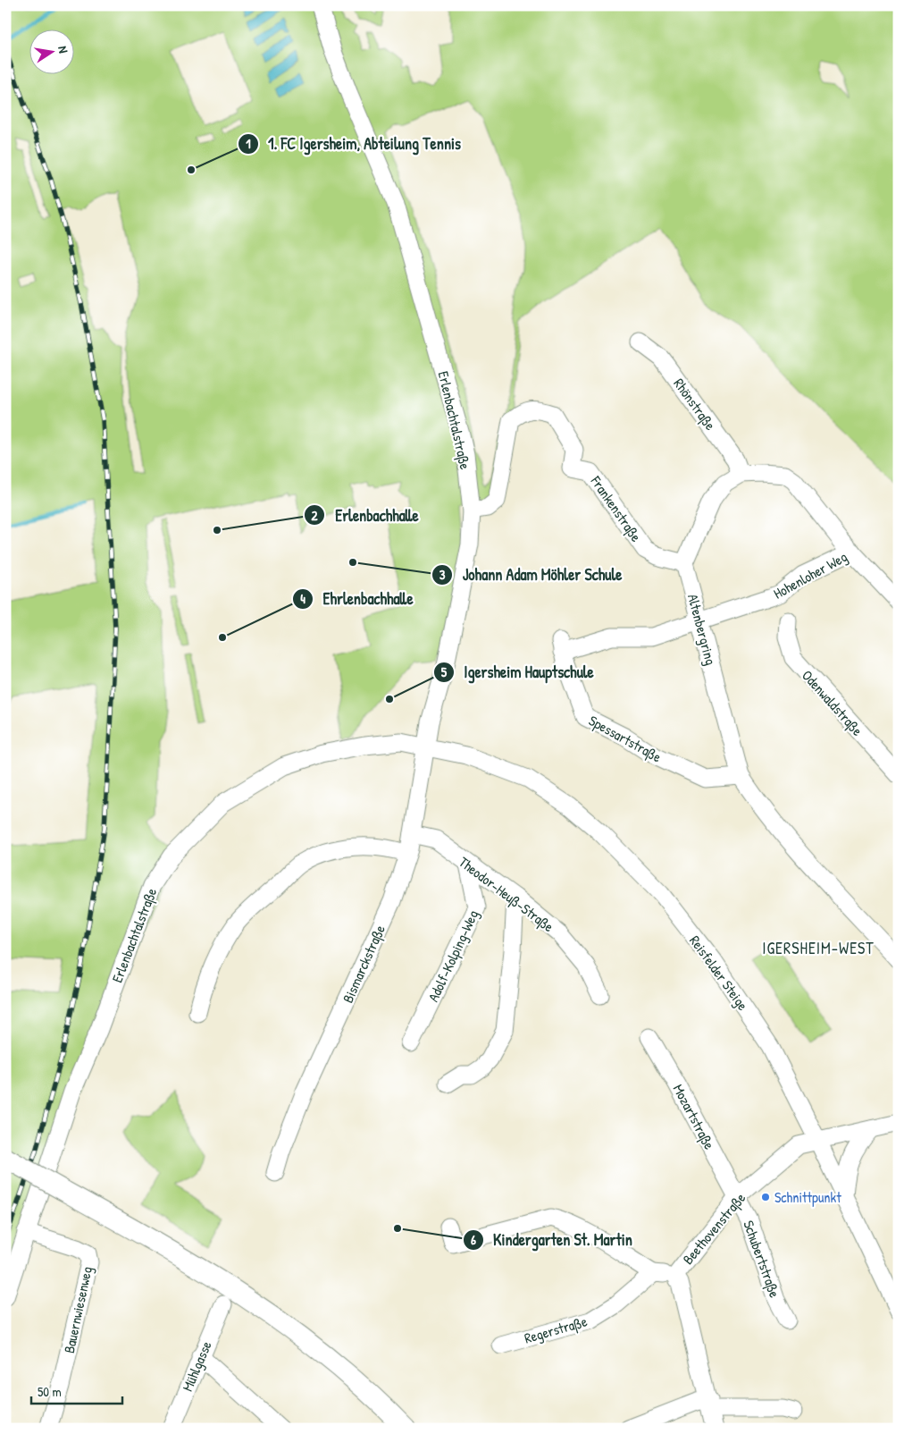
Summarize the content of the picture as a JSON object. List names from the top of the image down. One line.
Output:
{"streets":{"street":["Rhönstraße","Erlenbachtalstraße","Frankenstraße","Hohenloher Weg","Altenbergring","Odenwaldstraße","Spessartstraße","Theodor-Heuß-Straße","Adolf-Kolping-Weg","Bismarckstraße","Reisfelder Steige","Mozartstraße","Beethovenstraße","Schubertstraße","Bauernwiesenweg","Regerstraße","Mühlgasse"]},"crossings":[["Erlenbachtalstraße","Frankenstraße"],["Erlenbachtalstraße","Bismarckstraße"],["Erlenbachtalstraße","Reisfelder Steige"],["Erlenbachtalstraße","Bauernwiesenweg"],["Frankenstraße","Altenbergring"],["Hohenloher Weg","Altenbergring"],["Hohenloher Weg","Spessartstraße"],["Altenbergring","Spessartstraße"],["Theodor-Heuß-Straße","Adolf-Kolping-Weg"],["Theodor-Heuß-Straße","Bismarckstraße"],["Bismarckstraße","Reisfelder Steige"],["Reisfelder Steige","Beethovenstraße"],["Mozartstraße","Beethovenstraße"],["Mozartstraße","Schubertstraße"],["Beethovenstraße","Schubertstraße"]],"districts":["IGERSHEIM-WEST"],"places":["1. FC Igersheim, Abteilung Tennis","Erlenbachhalle","Johann Adam Möhler Schule","Ehrlenbachhalle","Igersheim Hauptschule","Schnittpunkt","Kindergarten St. Martin"],"scale_bar":"50 m","north":"right"}
